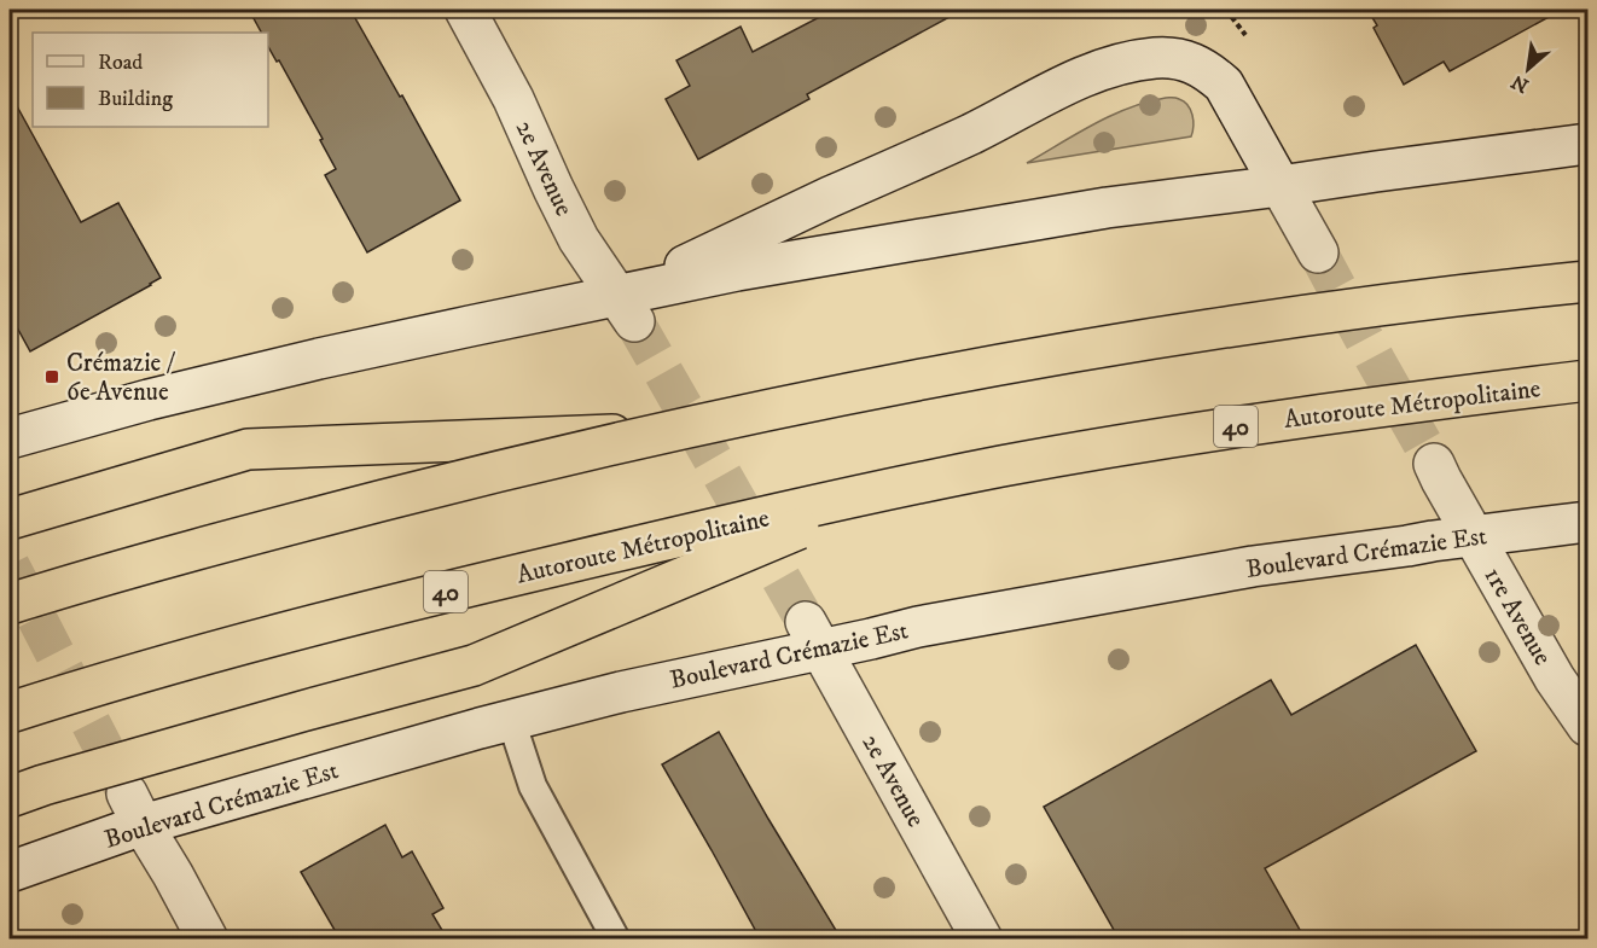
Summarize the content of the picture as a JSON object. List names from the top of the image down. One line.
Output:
{"streets":{"highway":["Autoroute Métropolitaine","40"],"main road":["2e Avenue","Boulevard Crémazie Est","1re Avenue"]},"crossings":[["2e Avenue","Boulevard Crémazie Est"],["Boulevard Crémazie Est","1re Avenue"]],"places":{"transit":["Crémazie / 6e Avenue"]},"legend":["Road","Building"],"north":"bottom left"}
